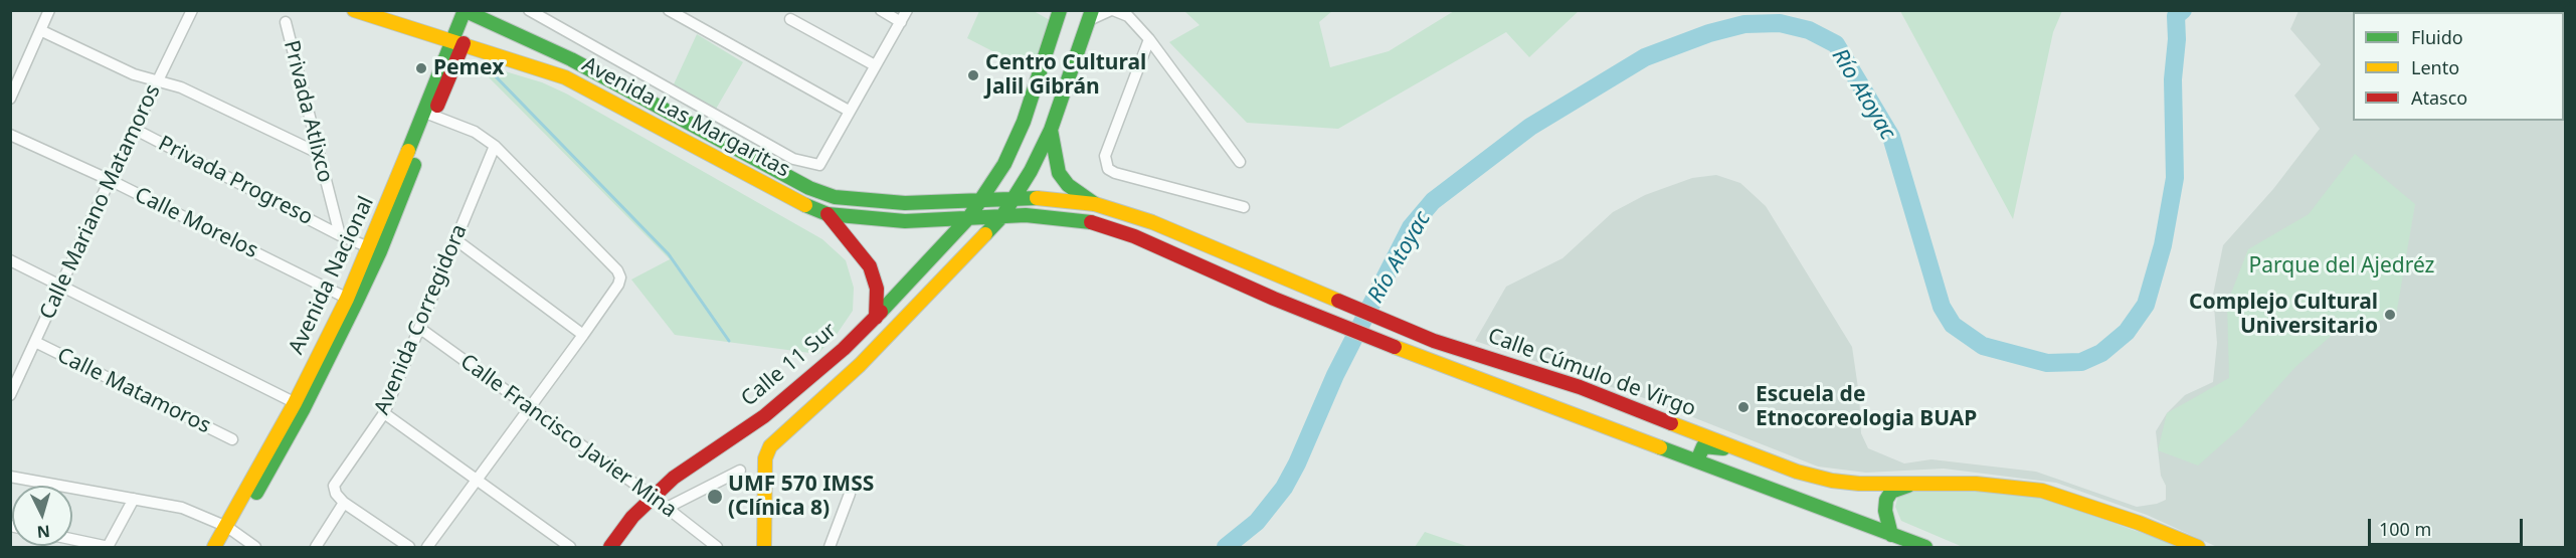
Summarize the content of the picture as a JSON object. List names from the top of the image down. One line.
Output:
{"streets":{"main road":["Avenida Las Margaritas","Avenida Nacional","Calle 11 Sur","Calle Cúmulo de Virgo"],"street":["Privada Atlixco","Privada Progreso","Calle Mariano Matamoros","Calle Morelos","Avenida Corregidora","Calle Matamoros","Calle Francisco Javier Mina"]},"crossings":[["Privada Atlixco","Privada Progreso"],["Avenida Las Margaritas","Avenida Nacional"],["Avenida Las Margaritas","Calle 11 Sur"],["Avenida Las Margaritas","Calle Cúmulo de Virgo"],["Privada Progreso","Calle Mariano Matamoros"],["Privada Progreso","Avenida Nacional"],["Calle Mariano Matamoros","Calle Morelos"],["Calle Mariano Matamoros","Calle Matamoros"],["Calle Morelos","Avenida Nacional"],["Avenida Corregidora","Calle Francisco Javier Mina"],["Calle 11 Sur","Calle Cúmulo de Virgo"],["Calle 11 Sur","Calle Francisco Javier Mina"]],"water":["Río Atoyac"],"parks":["Parque del Ajedréz"],"places":["Pemex","Centro Cultural Jalil Gibrán","Complejo Cultural Universitario","Escuela de Etnocoreologia BUAP","UMF 570 IMSS (Clínica 8)"],"legend":["Fluido","Lento","Atasco"],"scale_bar":"100 m","north":"bottom"}
